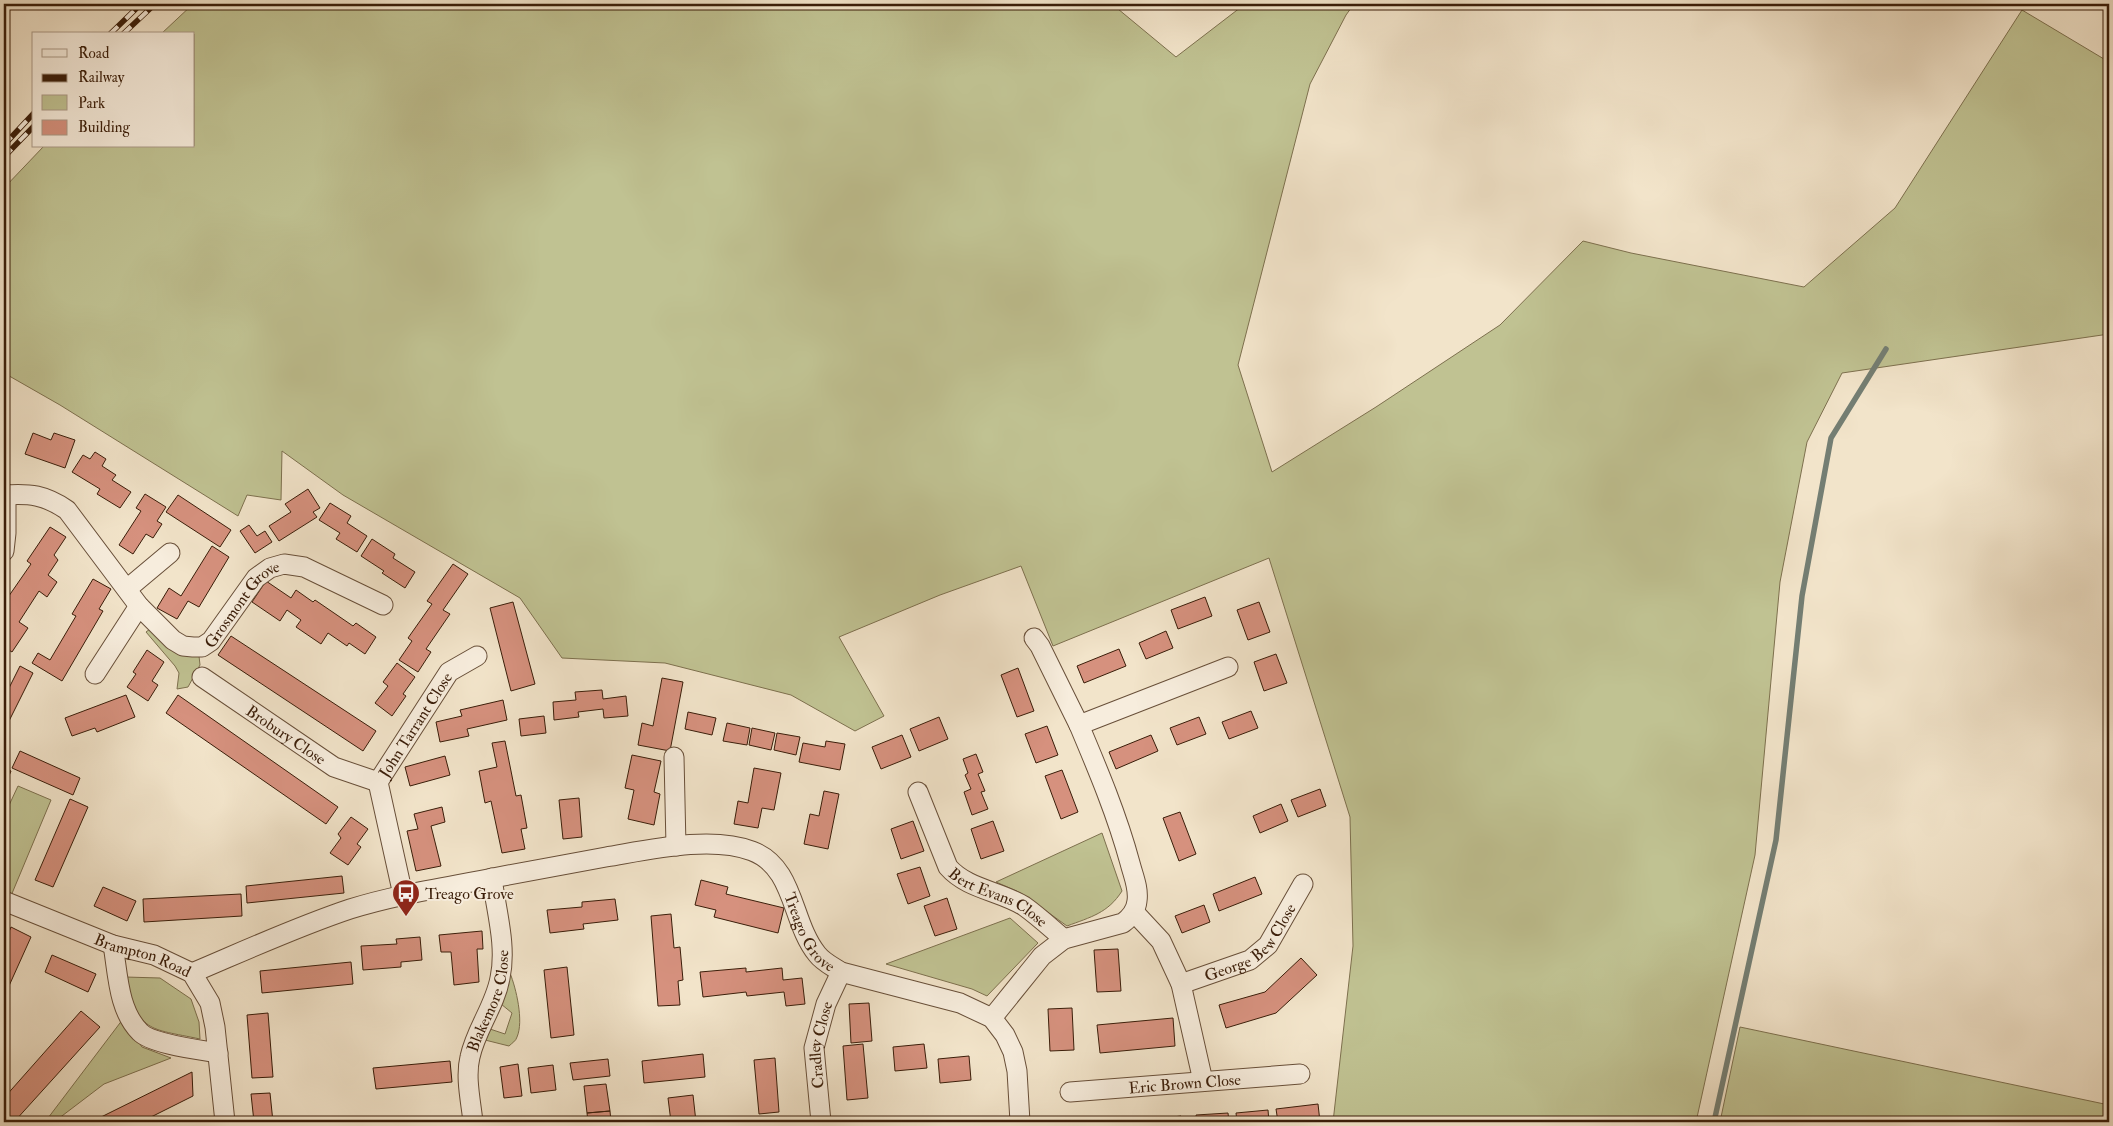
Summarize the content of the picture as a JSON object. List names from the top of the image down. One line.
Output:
{"streets":{"street":["Grosmont Grove","John Tarrant Close","Brobury Close","Bert Evans Close","Treago Grove","George Bew Close","Brampton Road","Blakemore Close","Cradley Close","Eric Brown Close"]},"crossings":[["John Tarrant Close","Brobury Close"],["John Tarrant Close","Treago Grove"],["Treago Grove","Brampton Road"],["Treago Grove","Blakemore Close"],["Treago Grove","Cradley Close"],["George Bew Close","Eric Brown Close"]],"places":{"bus stop":["Treago Grove"]},"legend":["Road","Railway","Park","Building"]}
